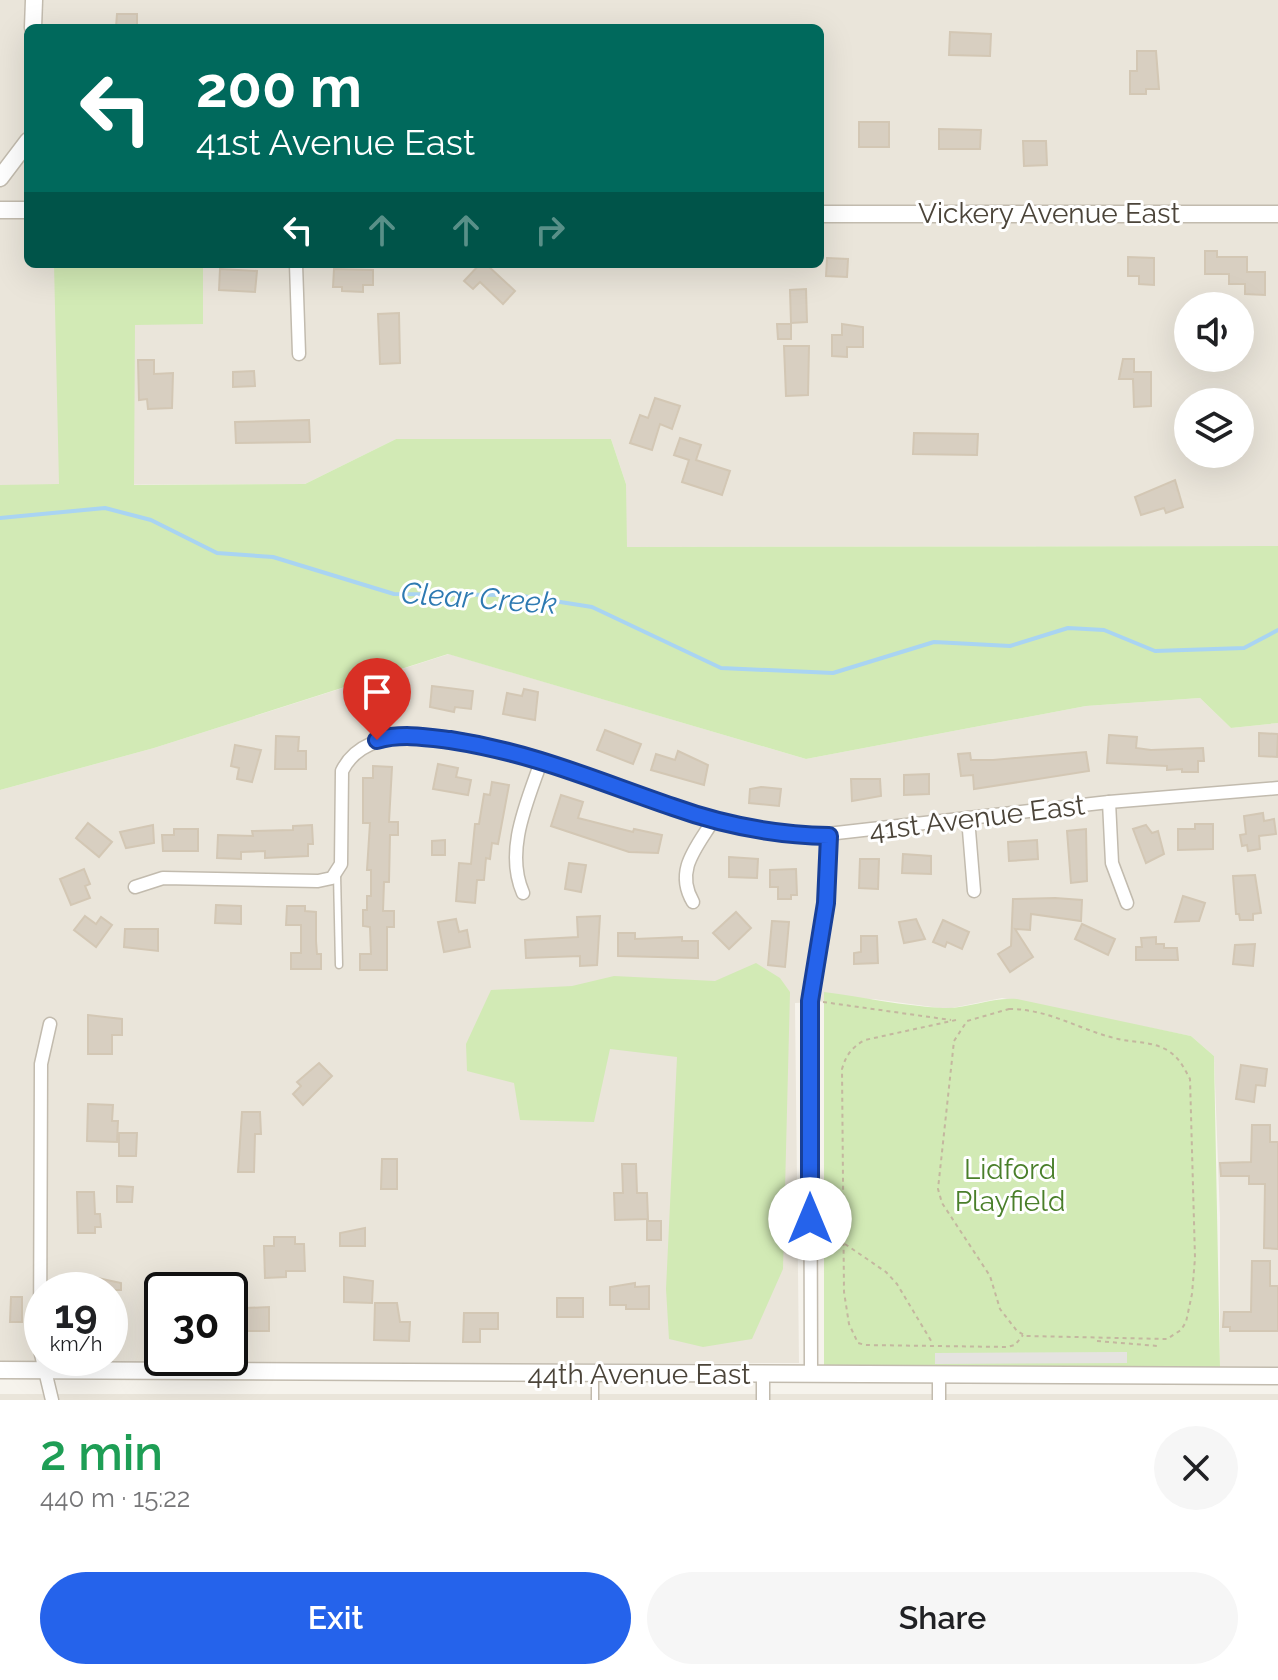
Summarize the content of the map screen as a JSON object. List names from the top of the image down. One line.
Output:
{"streets":{"street":["Vickery Avenue East","41st Avenue East","44th Avenue East"]},"water":["Clear Creek"],"parks":["Lidford Playfield"],"page":{"turn":["200 m","41st Avenue East"],"speed":"19 km/h","limit":"30","heading":["2 min","440 m · 15:22"],"buttons":["Exit","Share"]}}
